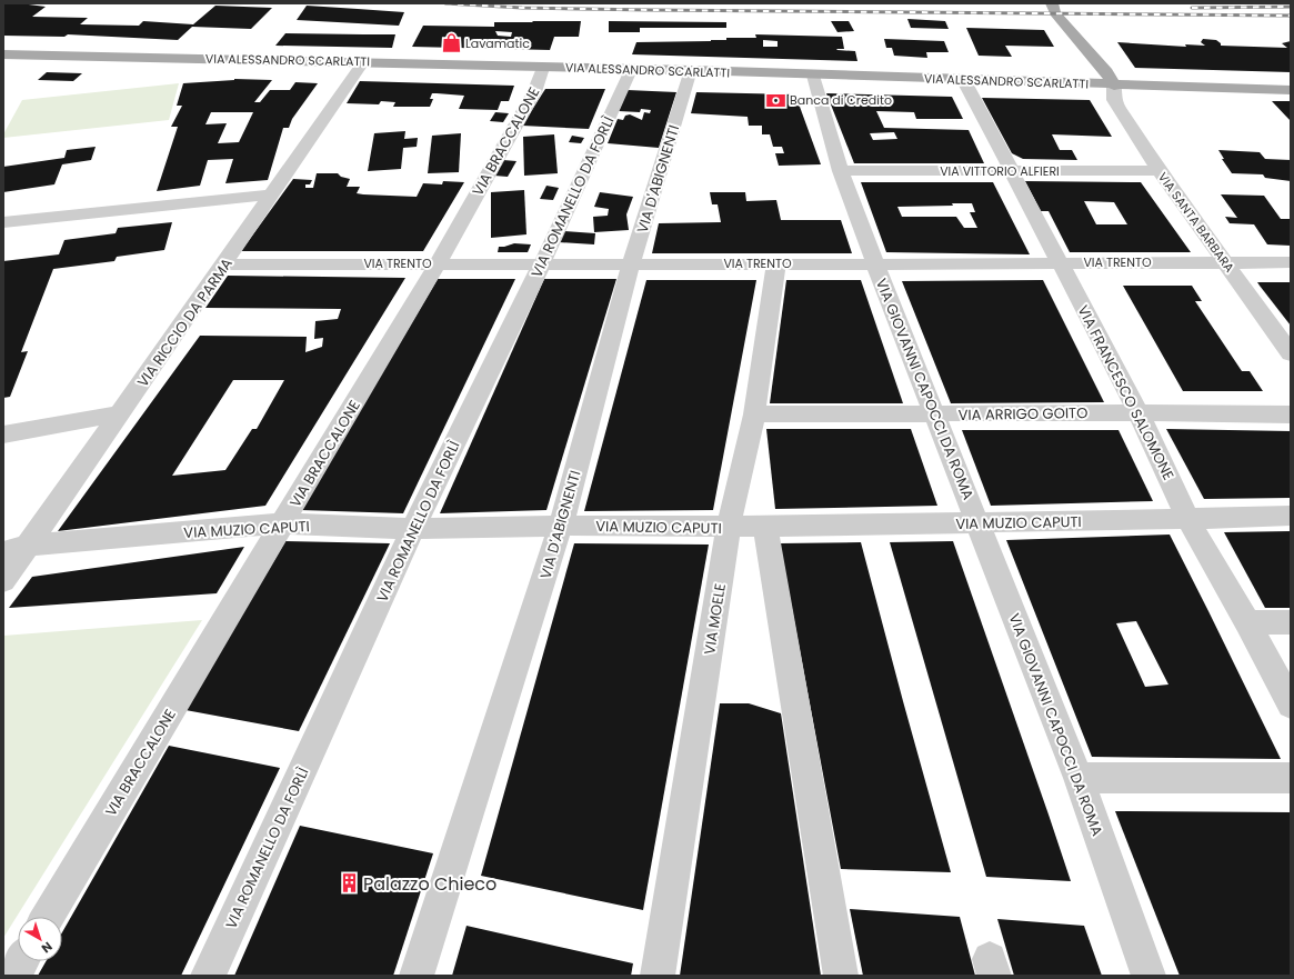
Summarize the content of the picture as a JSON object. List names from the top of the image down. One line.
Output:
{"streets":{"main road":["VIA ALESSANDRO SCARLATTI"],"street":["VIA BRACCALONE","VIA VITTORIO ALFIERI","VIA D'ABIGNENTI","VIA ROMANELLO DA FORLÌ","VIA SANTA BARBARA","VIA TRENTO","VIA RICCIO DA PARMA","VIA GIOVANNI CAPOCCI DA ROMA","VIA FRANCESCO SALOMONE","VIA ARRIGO GOITO","VIA MUZIO CAPUTI","VIA MOELE"]},"crossings":[["VIA ALESSANDRO SCARLATTI","VIA BRACCALONE"],["VIA ALESSANDRO SCARLATTI","VIA D'ABIGNENTI"],["VIA ALESSANDRO SCARLATTI","VIA ROMANELLO DA FORLÌ"],["VIA ALESSANDRO SCARLATTI","VIA SANTA BARBARA"],["VIA ALESSANDRO SCARLATTI","VIA RICCIO DA PARMA"],["VIA ALESSANDRO SCARLATTI","VIA GIOVANNI CAPOCCI DA ROMA"],["VIA ALESSANDRO SCARLATTI","VIA FRANCESCO SALOMONE"],["VIA BRACCALONE","VIA TRENTO"],["VIA BRACCALONE","VIA MUZIO CAPUTI"],["VIA VITTORIO ALFIERI","VIA SANTA BARBARA"],["VIA VITTORIO ALFIERI","VIA GIOVANNI CAPOCCI DA ROMA"],["VIA VITTORIO ALFIERI","VIA FRANCESCO SALOMONE"],["VIA D'ABIGNENTI","VIA TRENTO"],["VIA D'ABIGNENTI","VIA MUZIO CAPUTI"],["VIA ROMANELLO DA FORLÌ","VIA TRENTO"],["VIA ROMANELLO DA FORLÌ","VIA MUZIO CAPUTI"],["VIA SANTA BARBARA","VIA TRENTO"],["VIA TRENTO","VIA RICCIO DA PARMA"],["VIA TRENTO","VIA GIOVANNI CAPOCCI DA ROMA"],["VIA TRENTO","VIA FRANCESCO SALOMONE"],["VIA TRENTO","VIA MOELE"],["VIA RICCIO DA PARMA","VIA MUZIO CAPUTI"],["VIA GIOVANNI CAPOCCI DA ROMA","VIA ARRIGO GOITO"],["VIA GIOVANNI CAPOCCI DA ROMA","VIA MUZIO CAPUTI"],["VIA FRANCESCO SALOMONE","VIA ARRIGO GOITO"],["VIA FRANCESCO SALOMONE","VIA MUZIO CAPUTI"],["VIA ARRIGO GOITO","VIA MOELE"],["VIA MUZIO CAPUTI","VIA MOELE"]],"places":{"shop":["Lavamatic"],"bank":["Banca di Credito"],"building":["Palazzo Chieco"]},"north":"bottom right"}
